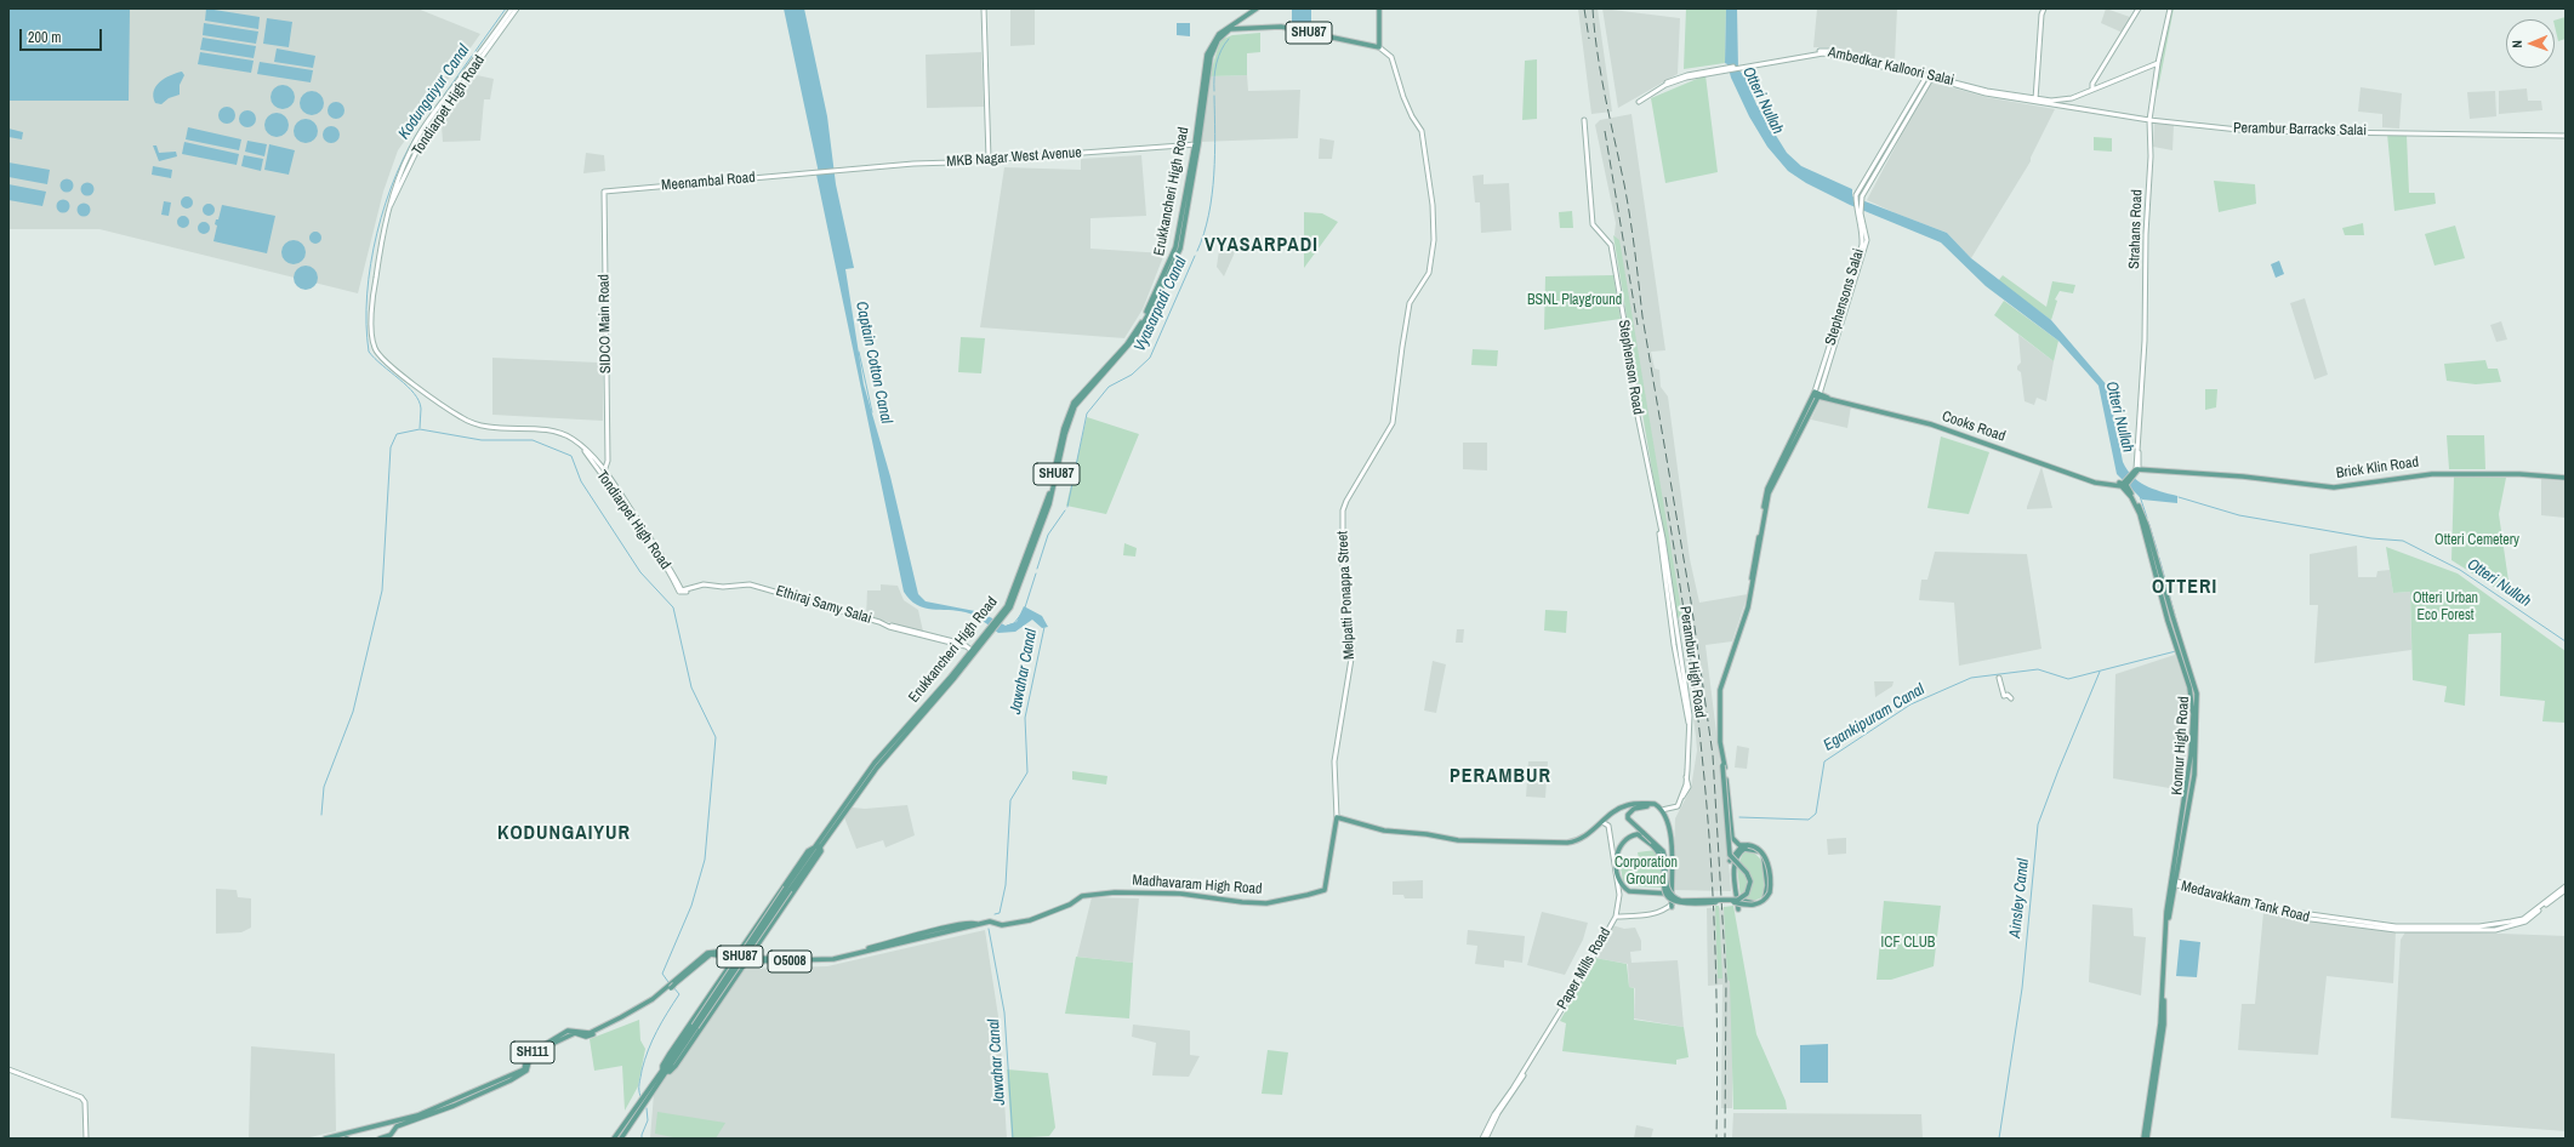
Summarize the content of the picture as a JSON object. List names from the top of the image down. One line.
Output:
{"streets":{"main road":["SHU87","Ambedkar Kalloori Salai","Tondiarpet High Road","Perambur Barracks Salai","MKB Nagar West Avenue","Meenambal Road","Erukkancheri High Road","Strahans Road","Stephensons Salai","SIDCO Main Road","Stephenson Road","Cooks Road","Brick Klin Road","Melpatti Ponappa Street","Ethiraj Samy Salai","Perambur High Road","Konnur High Road","Madhavaram High Road","Medavakkam Tank Road","O5008","Paper Mills Road","SH111"]},"crossings":[["SHU87","MKB Nagar West Avenue"],["SHU87","Erukkancheri High Road"],["SHU87","Melpatti Ponappa Street"],["SHU87","Ethiraj Samy Salai"],["Ambedkar Kalloori Salai","Perambur Barracks Salai"],["Ambedkar Kalloori Salai","Stephensons Salai"],["Tondiarpet High Road","SIDCO Main Road"],["Tondiarpet High Road","Ethiraj Samy Salai"],["Perambur Barracks Salai","Strahans Road"],["MKB Nagar West Avenue","Meenambal Road"],["MKB Nagar West Avenue","Erukkancheri High Road"],["Meenambal Road","SIDCO Main Road"],["Erukkancheri High Road","Ethiraj Samy Salai"],["Strahans Road","Brick Klin Road"],["Stephensons Salai","Cooks Road"],["Stephensons Salai","Perambur High Road"],["Stephenson Road","Perambur High Road"],["Cooks Road","Perambur High Road"],["Cooks Road","Konnur High Road"],["Melpatti Ponappa Street","Madhavaram High Road"],["Konnur High Road","Medavakkam Tank Road"],["Madhavaram High Road","O5008"]],"districts":["VYASARPADI","OTTERI","PERAMBUR","KODUNGAIYUR"],"water":["Kodungaiyur Canal","Otteri Nullah","Vyasarpadi Canal","Captain Cotton Canal","Jawahar Canal","Egankipuram Canal","Ainsley Canal"],"parks":["BSNL Playground","Otteri Cemetery","Otteri Urban Eco Forest","Corporation Ground","ICF CLUB"],"scale_bar":"200 m","north":"left"}
